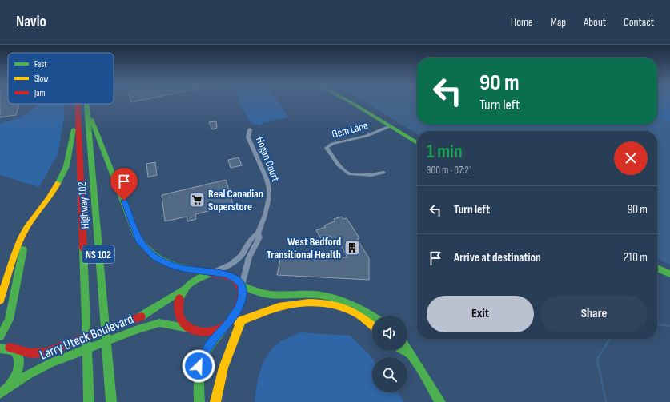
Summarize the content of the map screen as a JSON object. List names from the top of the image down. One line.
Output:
{"streets":{"main road":["Highway 102","NS 102","Larry Uteck Boulevard"],"street":["Gem Lane","Hogan Court"]},"crossings":[["Hogan Court","Larry Uteck Boulevard"]],"places":{"supermarket":["Real Canadian Superstore"],"building":["West Bedford Transitional Health"]},"legend":["Fast","Slow","Jam"],"page":{"header":"Navio","nav":["Home","Map","About","Contact"],"turn":["90 m","Turn left"],"heading":["1 min","300 m · 07:21"],"list":[{"name":"Turn left","value":"90 m"},{"name":"Arrive at destination","value":"210 m"}],"buttons":["Exit","Share"]}}
